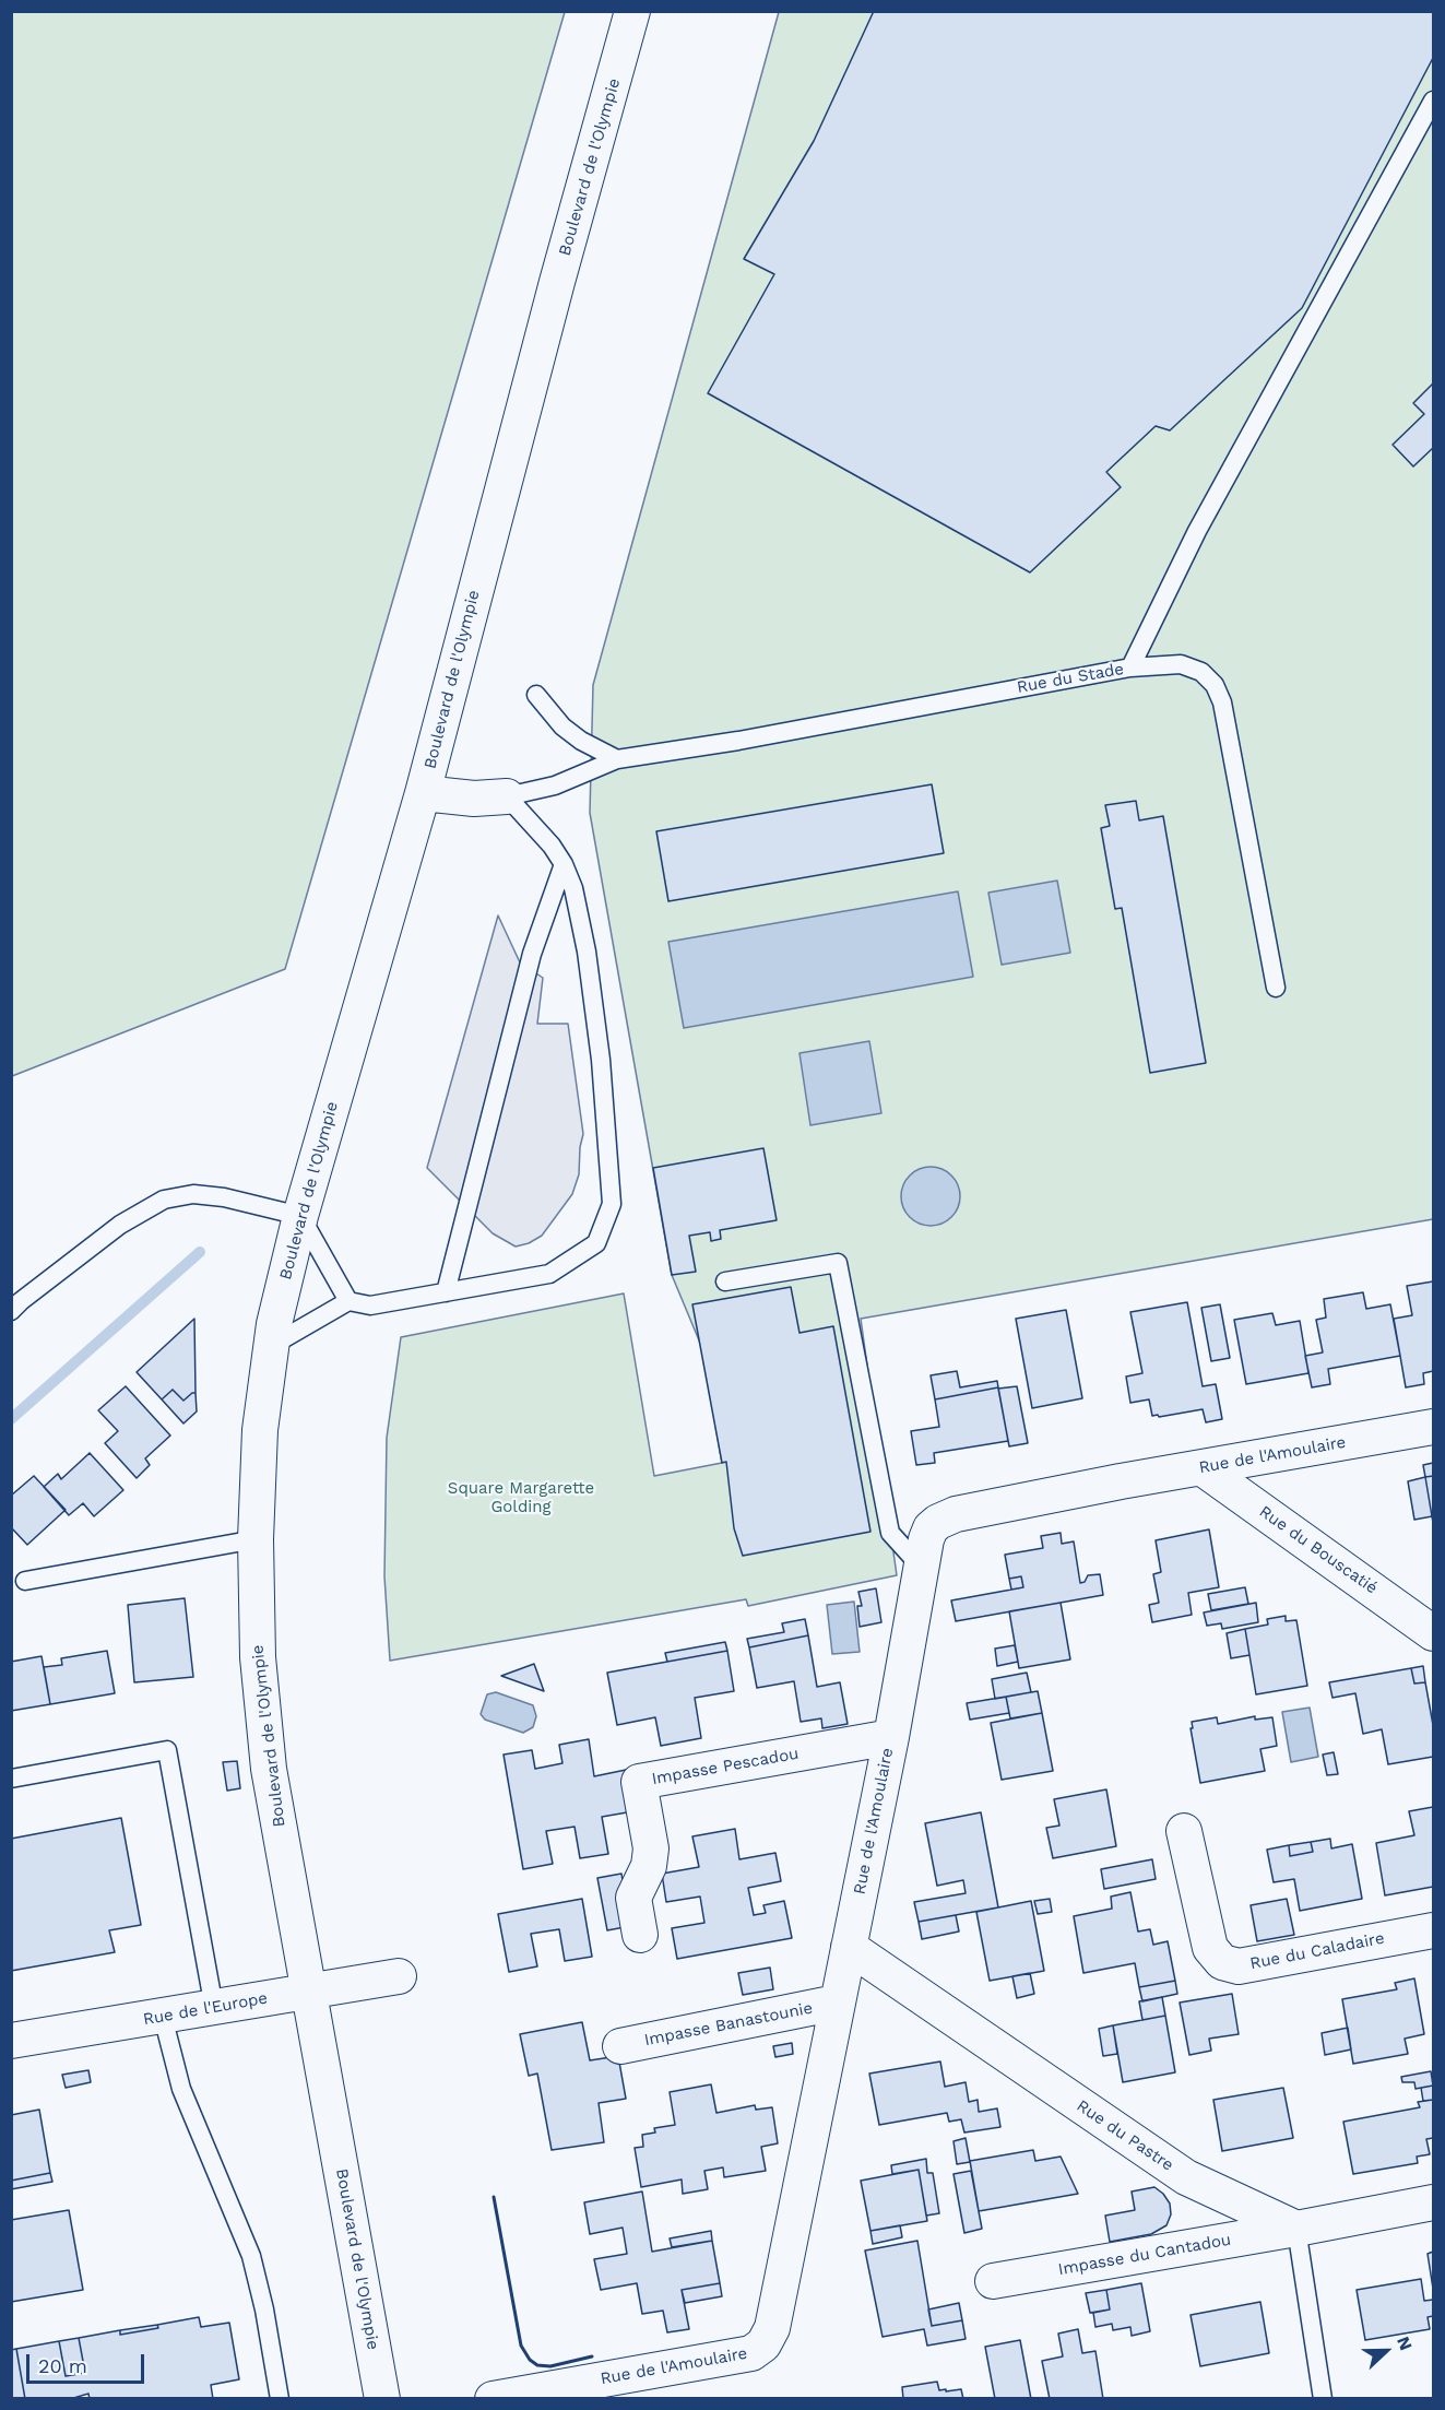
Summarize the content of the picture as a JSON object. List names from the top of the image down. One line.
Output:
{"streets":{"street":["Boulevard de l'Olympie","Rue de l'Amoulaire","Rue du Bouscatié","Impasse Pescadou","Rue du Caladaire","Rue de l'Europe","Impasse Banastounie","Rue du Pastre","Impasse du Cantadou"],"lane":["Rue du Stade"]},"crossings":[["Boulevard de l'Olympie","Rue de l'Europe"],["Rue de l'Amoulaire","Rue du Bouscatié"],["Rue de l'Amoulaire","Impasse Pescadou"],["Rue de l'Amoulaire","Impasse Banastounie"],["Rue de l'Amoulaire","Rue du Pastre"],["Rue du Pastre","Impasse du Cantadou"]],"parks":["Square Margarette Golding"],"scale_bar":"20 m","north":"right"}
